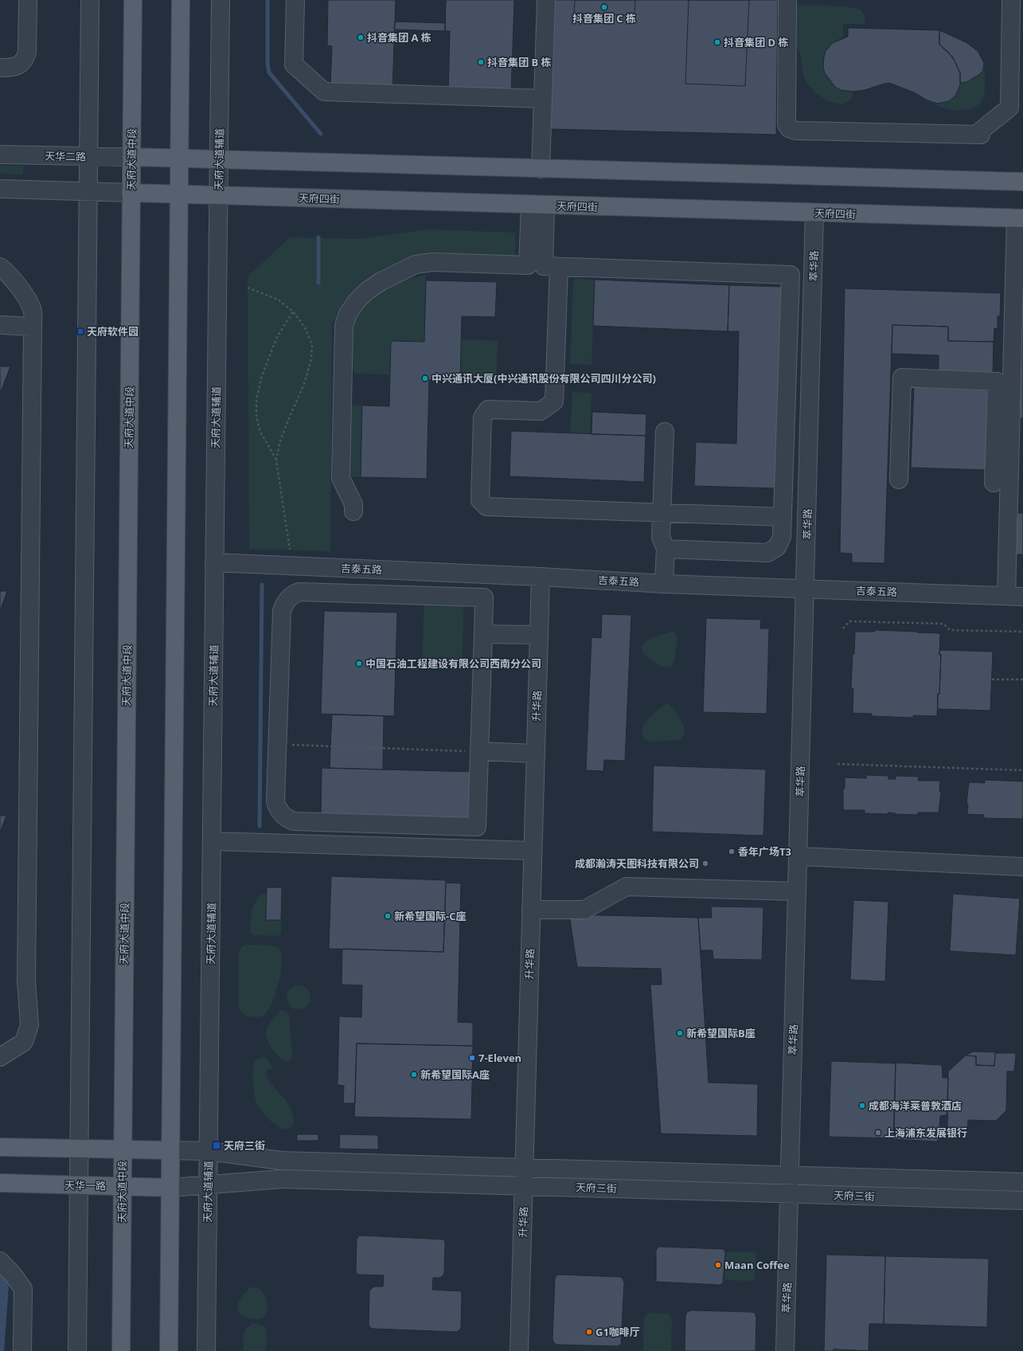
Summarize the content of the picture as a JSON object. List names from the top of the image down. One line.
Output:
{"streets":{"main road":["天府大道中段","天府四街","天华一路"],"street":["天华二路","天府大道辅道","萃华路","吉泰五路","升华路","天府三街"]},"crossings":[["天华二路","天府大道中段"],["天府大道中段","天府四街"],["天府大道中段","天华一路"],["天府大道辅道","天府四街"],["天府大道辅道","吉泰五路"],["天府大道辅道","天府三街"],["天府四街","萃华路"],["萃华路","吉泰五路"],["萃华路","天府三街"],["吉泰五路","升华路"],["升华路","天府三街"],["天华一路","天府三街"]],"places":{"other":["抖音集团 C 栋","抖音集团 A 栋","抖音集团 D 栋","抖音集团 B 栋","中兴通讯大厦(中兴通讯股份有限公司四川分公司)","中国石油工程建设有限公司西南分公司","香年广场T3","成都瀚涛天图科技有限公司","新希望国际-C座","新希望国际B座","7-Eleven","新希望国际A座","成都海洋莱普敦酒店","上海浦东发展银行","Maan Coffee","G1咖啡厅"],"transit":["天府软件园","天府三街"]}}
